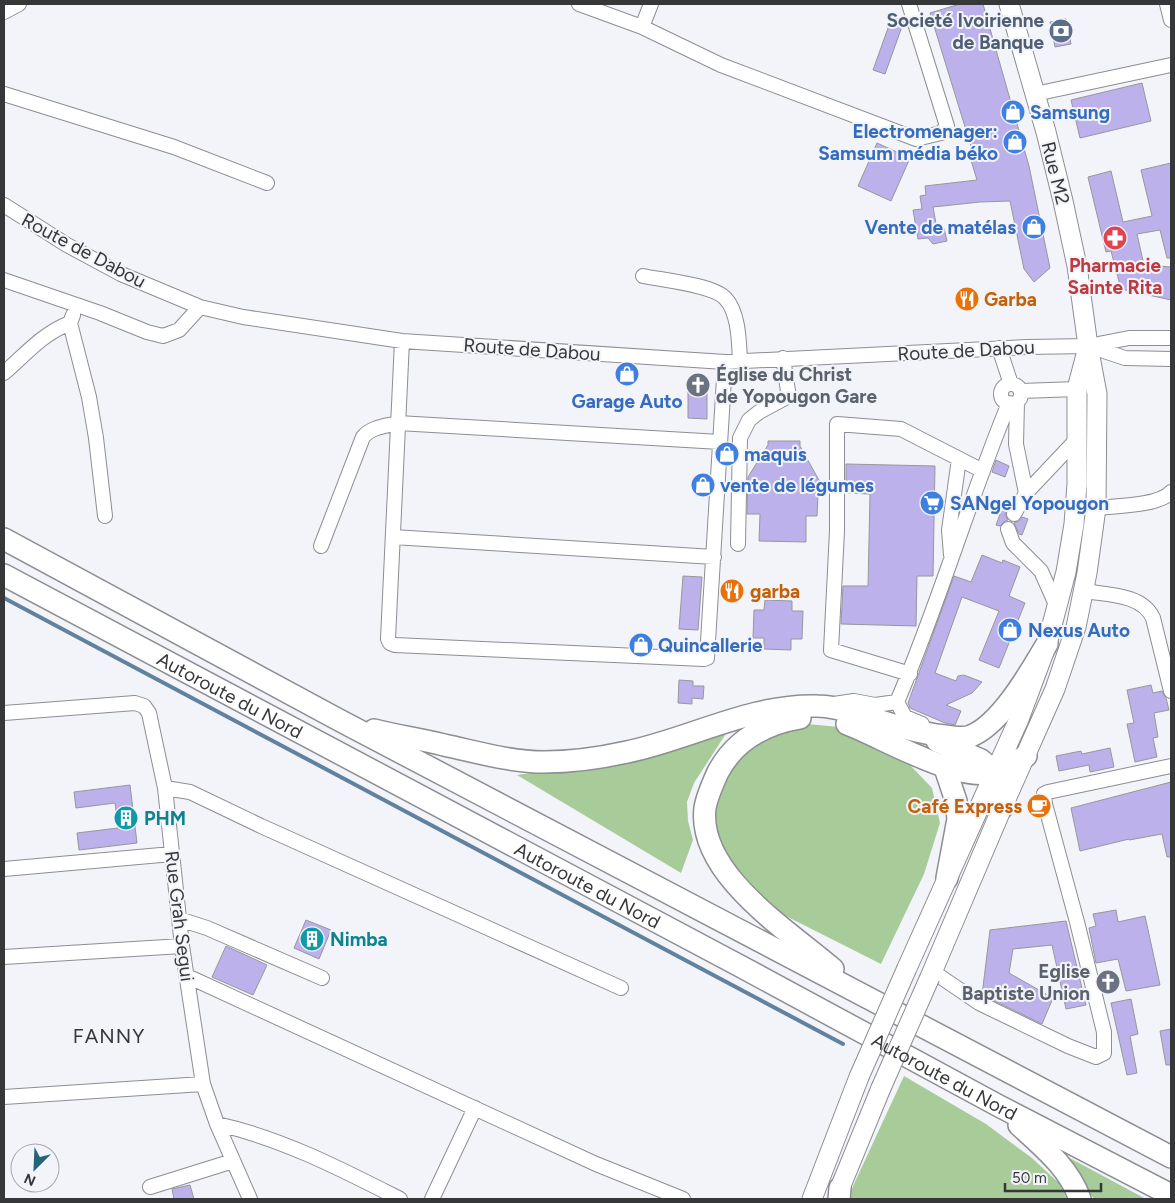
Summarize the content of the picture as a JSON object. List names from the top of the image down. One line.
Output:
{"streets":{"highway":["Autoroute du Nord"],"main road":["Rue M2"],"street":["Route de Dabou","Rue Grah Segui"]},"crossings":[["Rue M2","Route de Dabou"]],"districts":["FANNY"],"places":{"bank":["Societé Ivoirienne de Banque"],"shop":["Samsung","Electromenager: Samsum média béko","Vente de matélas","Garage Auto","maquis","vente de légumes","Nexus Auto","Quincallerie"],"pharmacy":["Pharmacie Sainte Rita"],"restaurant":["Garba","garba"],"church":["Église du Christ de Yopougon Gare","Eglise Baptiste Union"],"supermarket":["SANgel Yopougon"],"cafe":["Café Express"],"building":["PHM","Nimba"]},"scale_bar":"50 m","north":"bottom left"}
